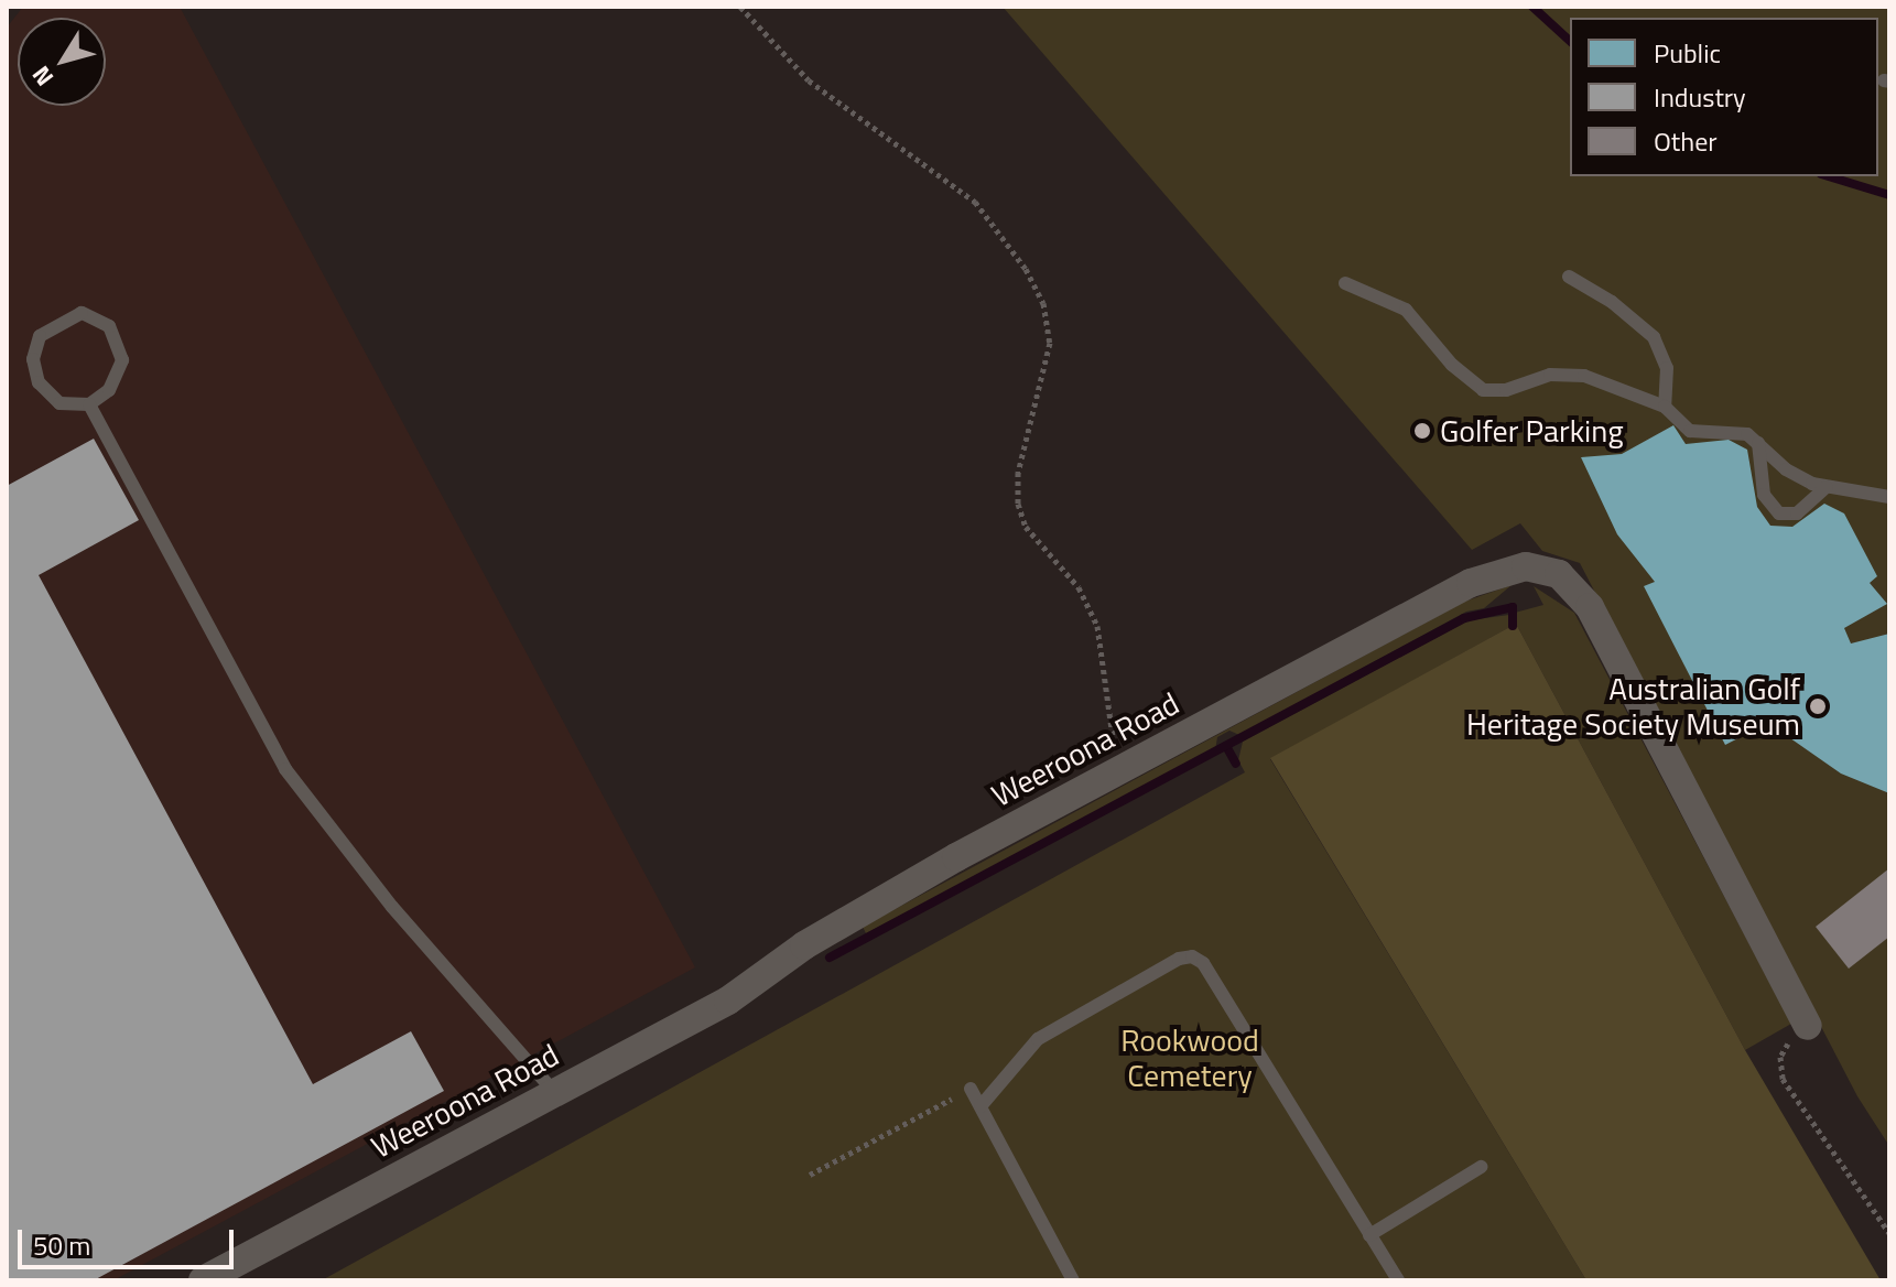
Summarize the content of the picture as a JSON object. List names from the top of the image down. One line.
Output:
{"streets":{"street":["Weeroona Road"]},"parks":["Rookwood Cemetery"],"places":["Golfer Parking","Australian Golf Heritage Society Museum"],"legend":["Public","Industry","Other"],"scale_bar":"50 m","north":"bottom left"}
